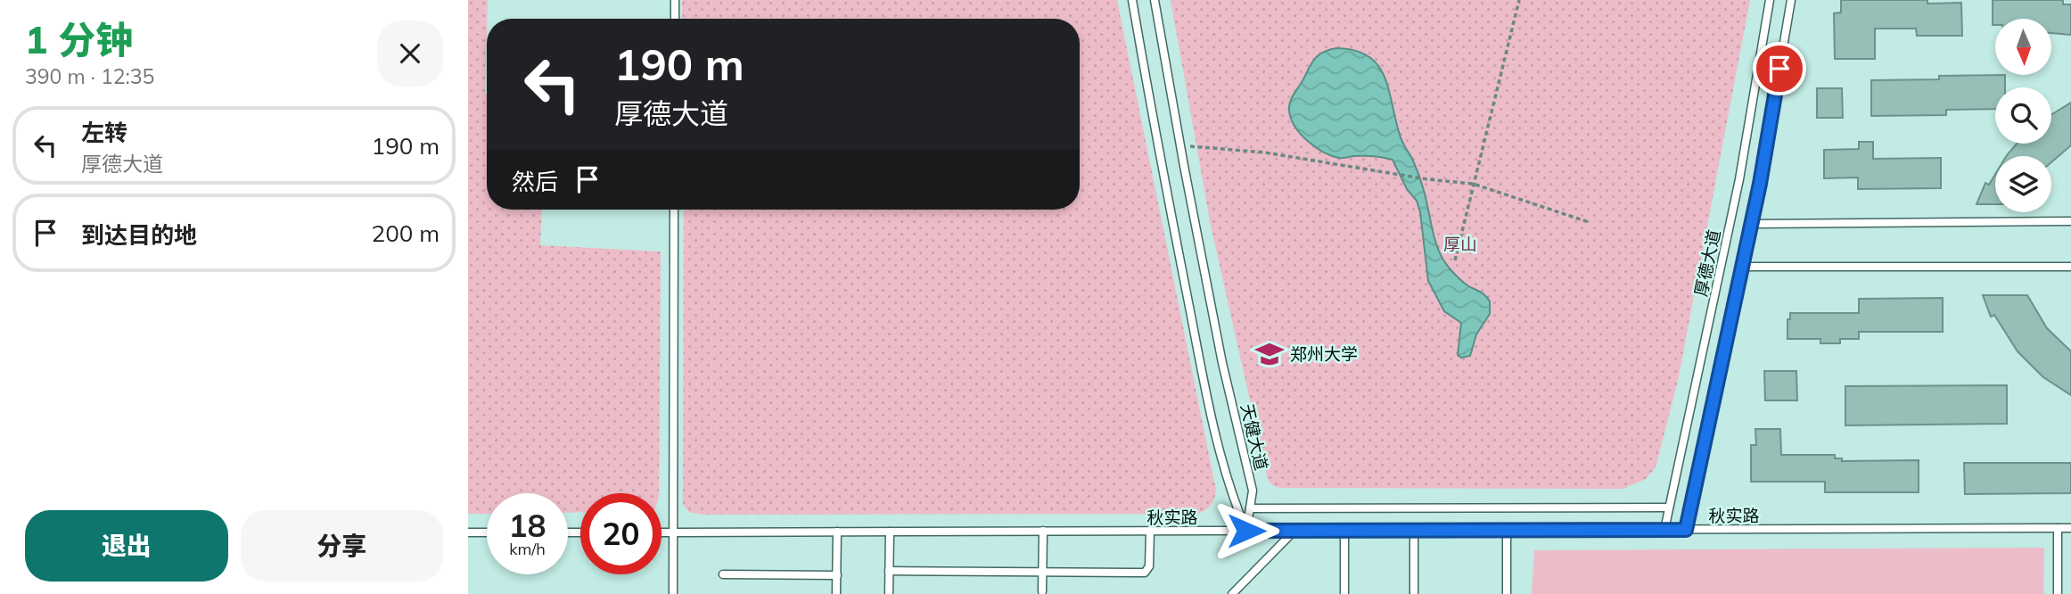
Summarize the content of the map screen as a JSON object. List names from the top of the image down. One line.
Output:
{"streets":{"lane":["厚德大道","天健大道","秋实路"]},"crossings":[["厚德大道","秋实路"],["天健大道","秋实路"]],"parks":["厚山"],"places":{"school or university":["郑州大学"]},"north":"bottom","page":{"heading":["1 分钟","390 m · 12:35"],"turn":["190 m","厚德大道"],"list":[{"name":"左转","note":"厚德大道","value":"190 m"},{"name":"到达目的地","value":"200 m"}],"then":"然后","speed":"18 km/h","limit":"20","buttons":["退出","分享"]}}
